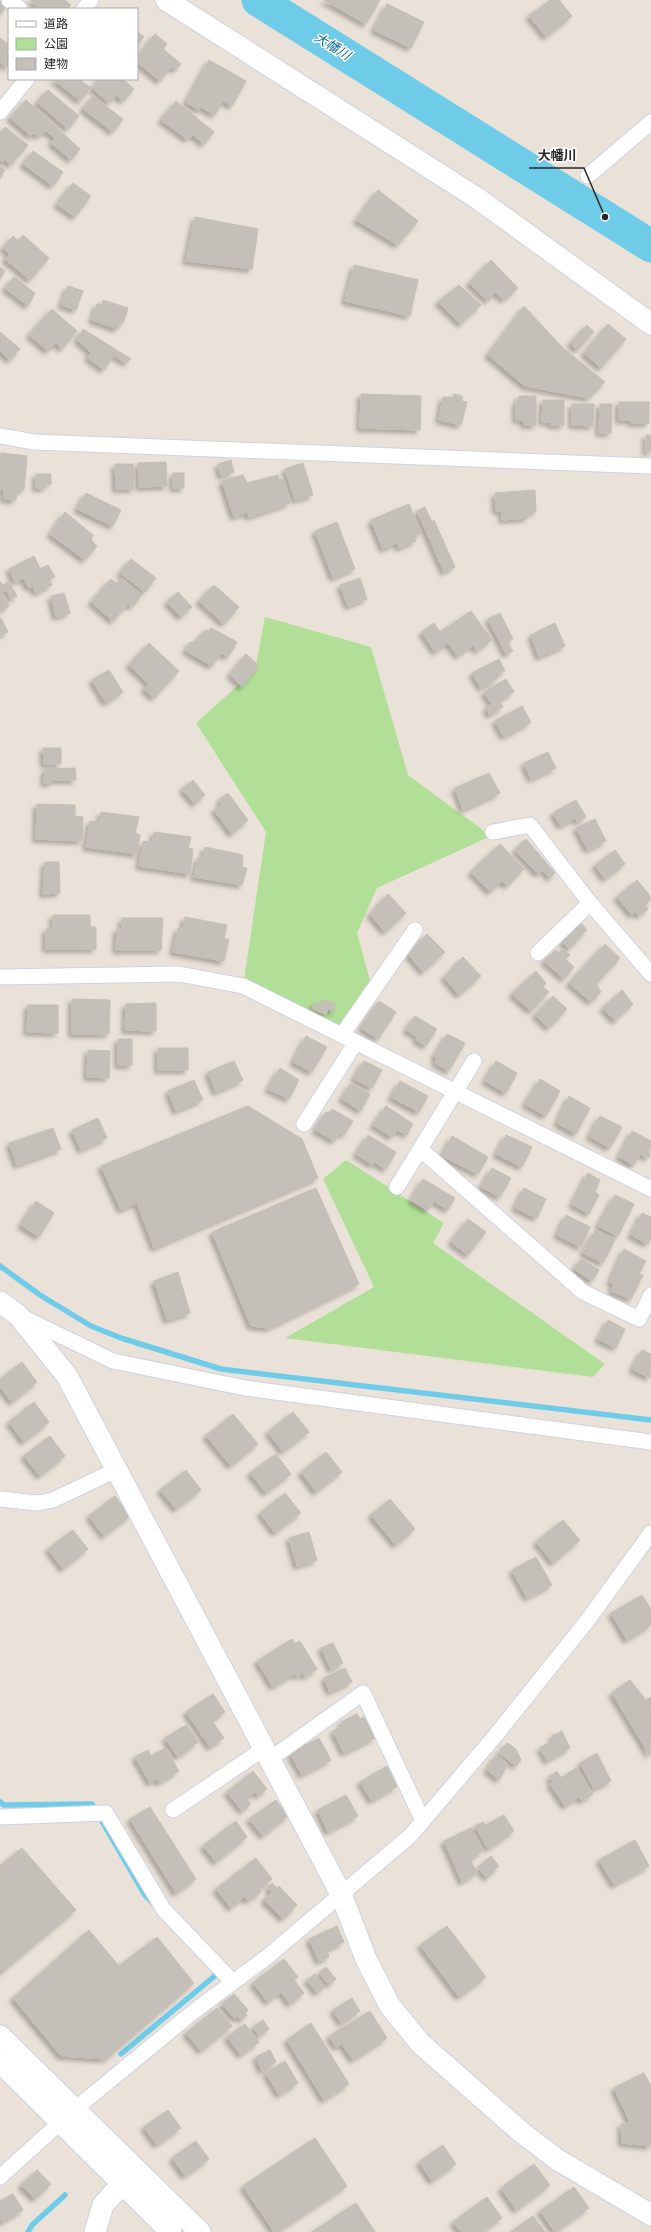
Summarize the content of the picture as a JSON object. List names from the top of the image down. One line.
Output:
{"water":["大幡川"],"places":["大幡川"],"legend":["道路","公園","建物"]}
